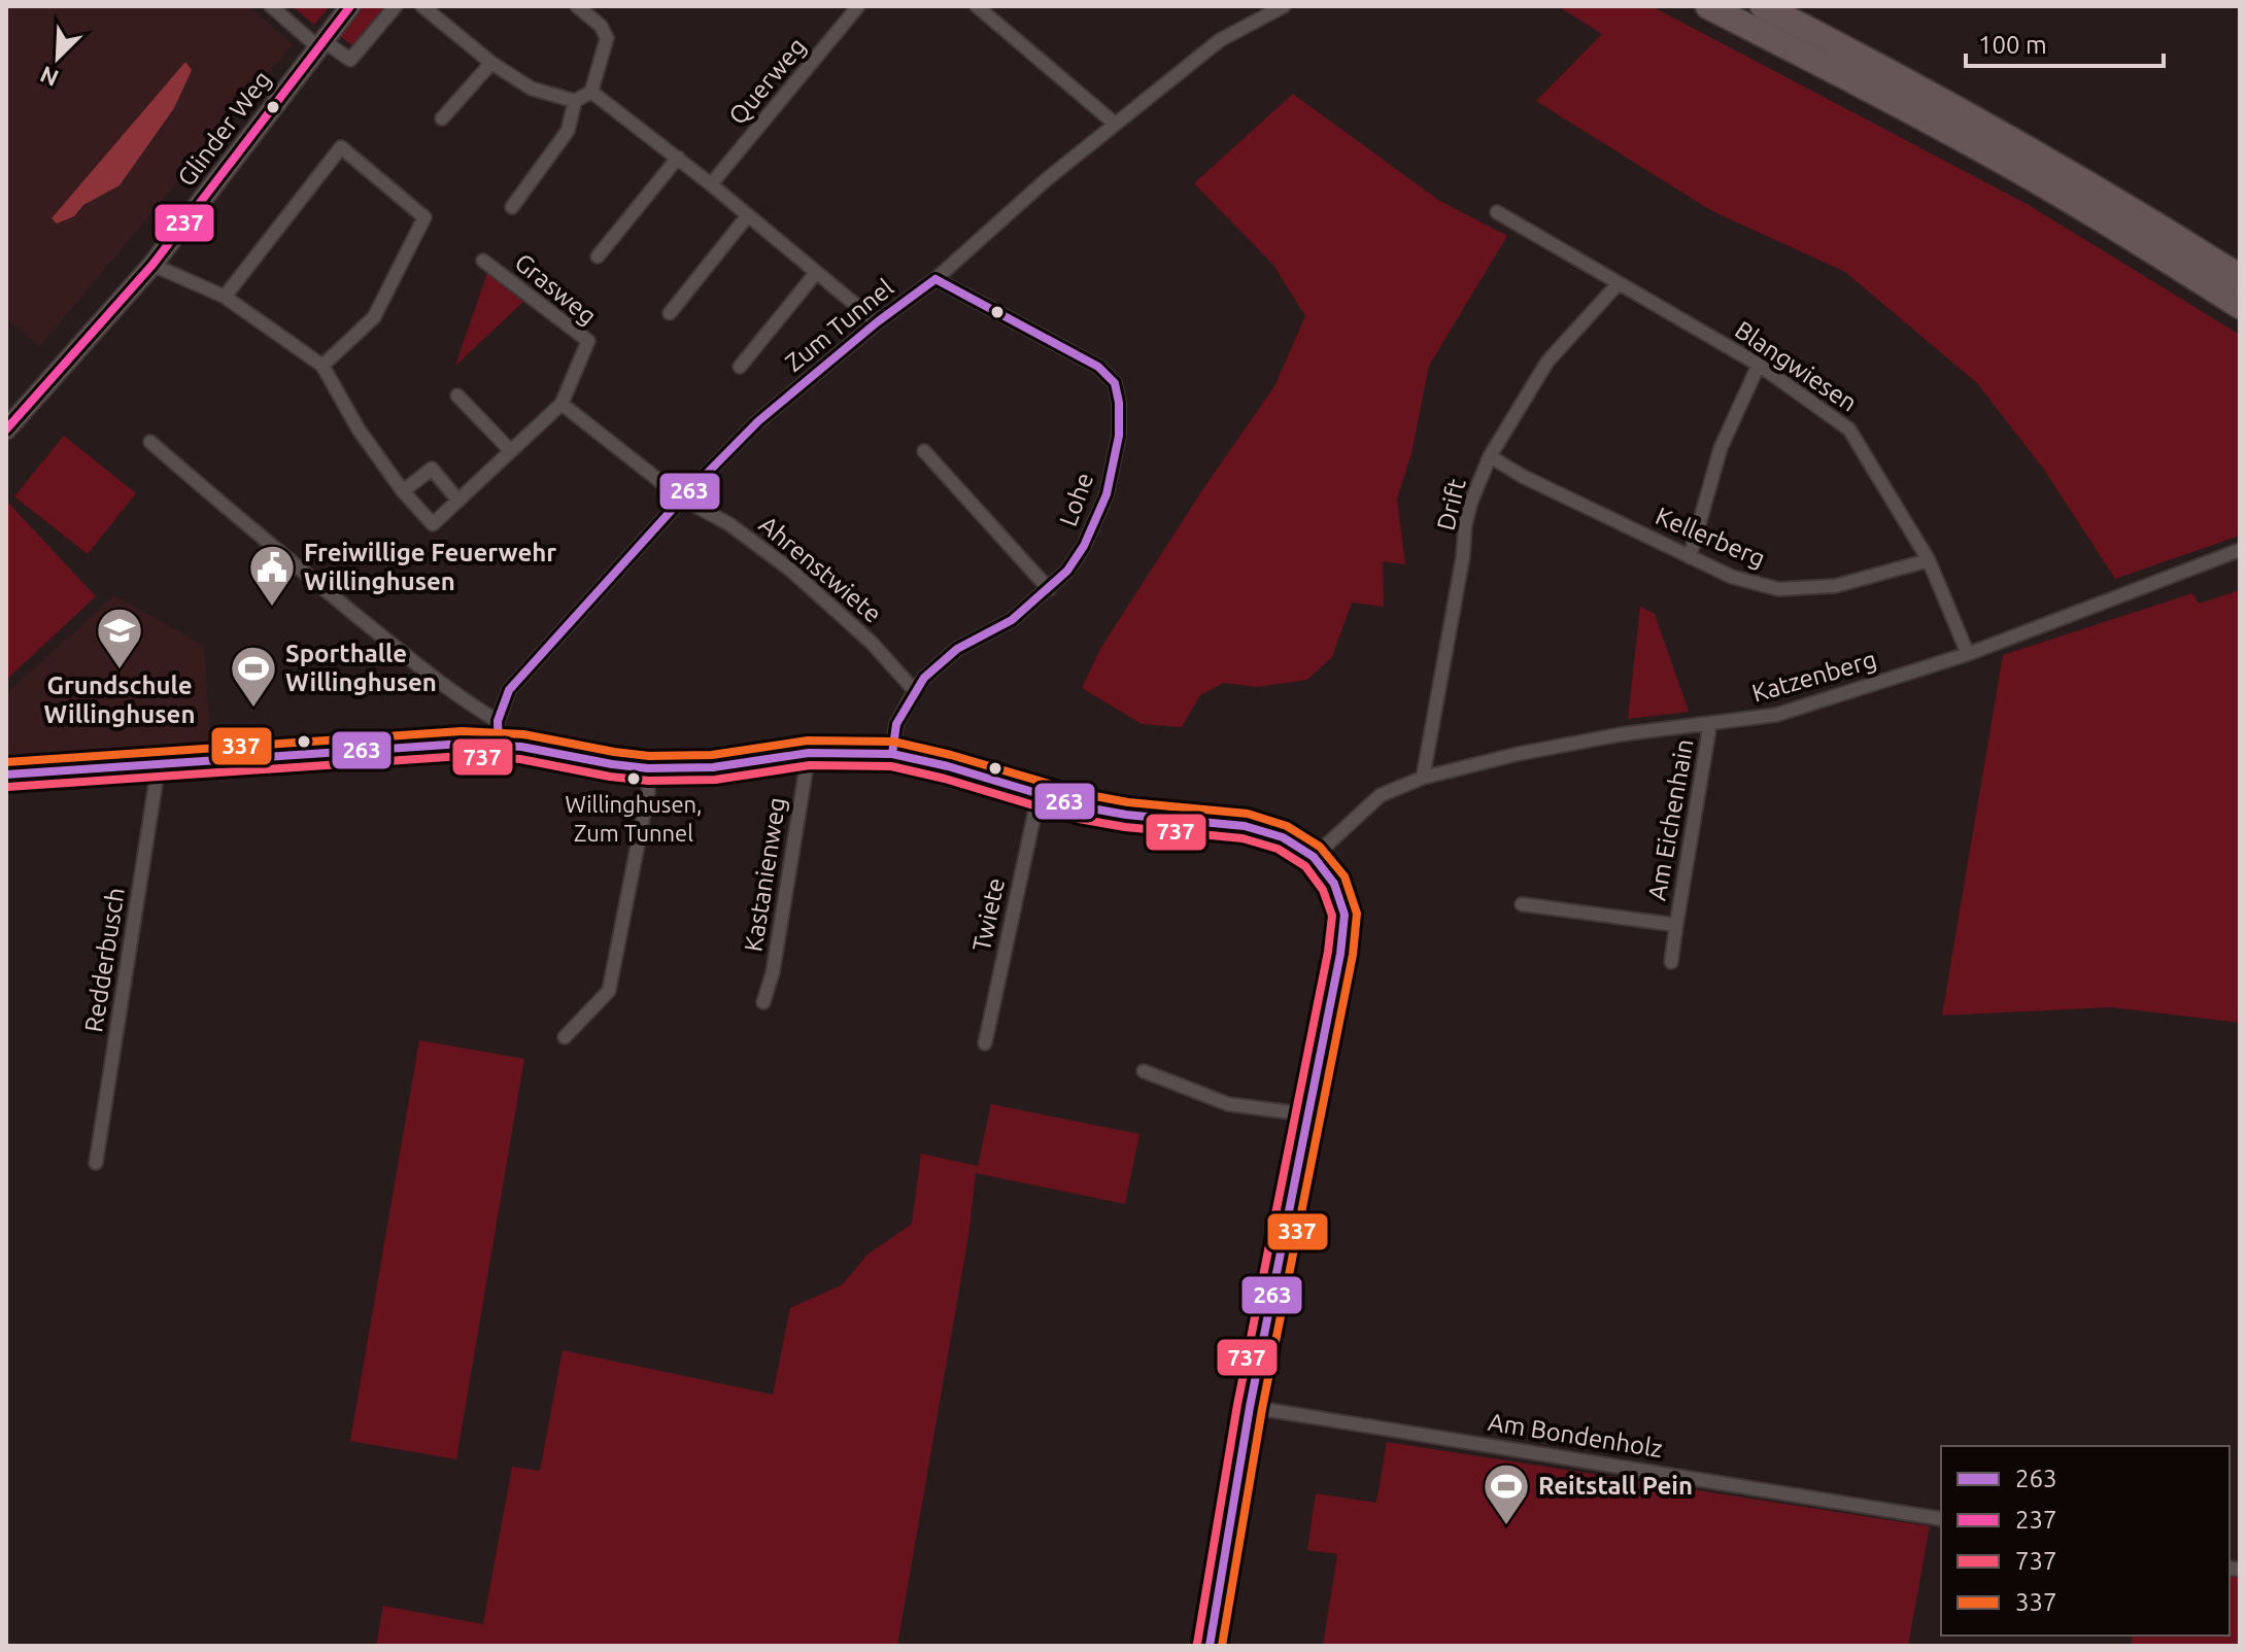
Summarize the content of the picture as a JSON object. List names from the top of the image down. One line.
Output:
{"streets":{"street":["Querweg","Glinder Weg","Grasweg","Zum Tunnel","Blangwiesen","Lohe","Drift","Kellerberg","Ahrenstwiete","Katzenberg","Am Eichenhain","Kastanienweg","Twiete","Redderbusch","Am Bondenholz"]},"crossings":[["Grasweg","Ahrenstwiete"],["Zum Tunnel","Lohe"],["Zum Tunnel","Ahrenstwiete"],["Blangwiesen","Drift"],["Blangwiesen","Kellerberg"],["Blangwiesen","Katzenberg"],["Lohe","Ahrenstwiete"],["Drift","Kellerberg"],["Drift","Katzenberg"],["Katzenberg","Am Eichenhain"]],"places":{"public building":["Freiwillige Feuerwehr Willinghusen"],"school or university":["Grundschule Willinghusen"],"sports":["Sporthalle Willinghusen","Reitstall Pein"],"other":["Willinghusen, Zum Tunnel"]},"lines":["transit line 237","transit line 263","transit line 337","transit line 737"],"legend":["263","237","737","337"],"scale_bar":"100 m","north":"bottom left"}
